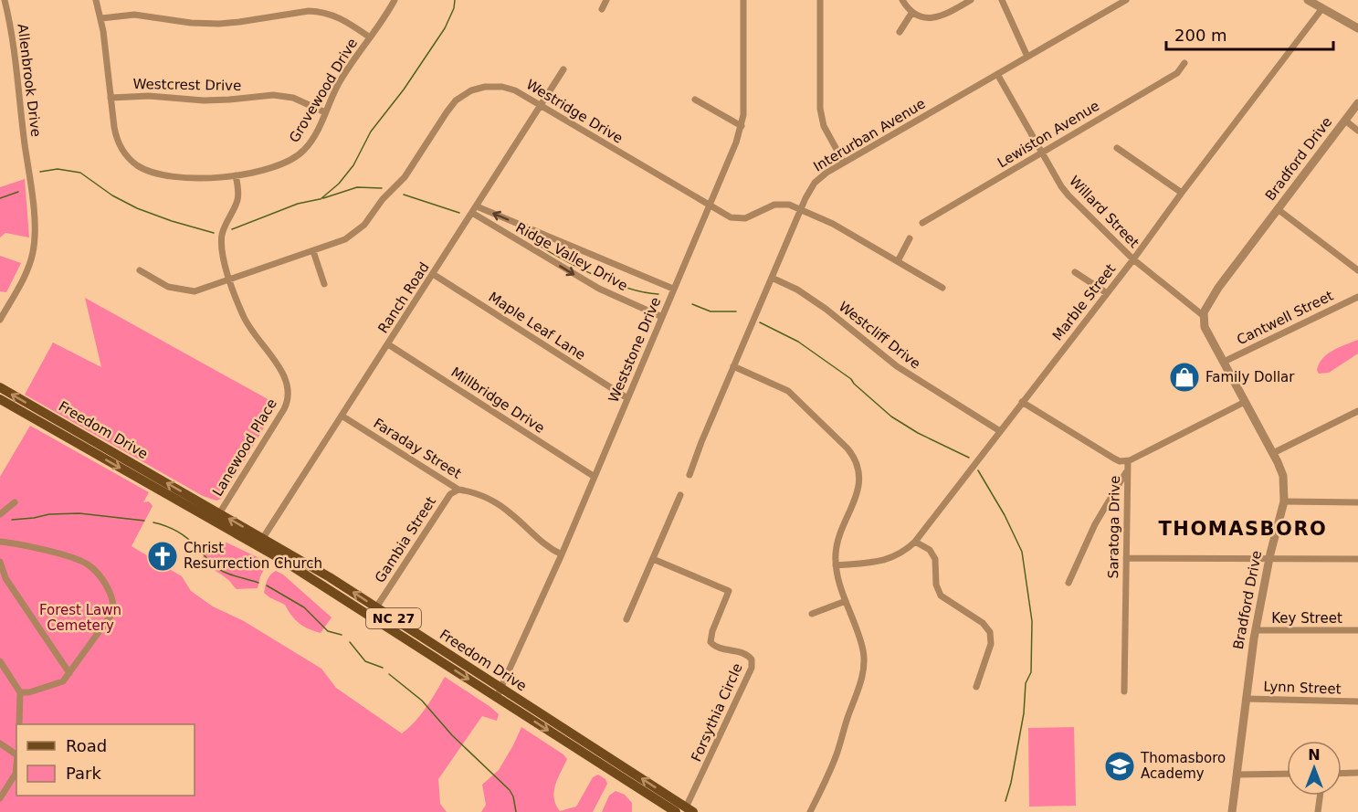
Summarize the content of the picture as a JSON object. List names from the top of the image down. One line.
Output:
{"streets":{"main road":["Freedom Drive","NC 27"],"street":["Allenbrook Drive","Westcrest Drive","Grovewood Drive","Westridge Drive","Lewiston Avenue","Interurban Avenue","Bradford Drive","Willard Street","Ridge Valley Drive","Ranch Road","Marble Street","Cantwell Street","Maple Leaf Lane","Westcliff Drive","Weststone Drive","Millbridge Drive","Lanewood Place","Faraday Street","Saratoga Drive","Gambia Street","Key Street","Lynn Street","Forsythia Circle"]},"crossings":[["Westcrest Drive","Grovewood Drive"],["Grovewood Drive","Lanewood Place"],["Westridge Drive","Interurban Avenue"],["Westridge Drive","Ranch Road"],["Westridge Drive","Weststone Drive"],["Westridge Drive","Lanewood Place"],["Lewiston Avenue","Willard Street"],["Interurban Avenue","Willard Street"],["Interurban Avenue","Westcliff Drive"],["Bradford Drive","Willard Street"],["Bradford Drive","Cantwell Street"],["Bradford Drive","Saratoga Drive"],["Bradford Drive","Key Street"],["Bradford Drive","Lynn Street"],["Willard Street","Marble Street"],["Ridge Valley Drive","Ranch Road"],["Ridge Valley Drive","Weststone Drive"],["Ranch Road","Maple Leaf Lane"],["Ranch Road","Millbridge Drive"],["Ranch Road","Freedom Drive"],["Ranch Road","Faraday Street"],["Marble Street","Westcliff Drive"],["Maple Leaf Lane","Weststone Drive"],["Weststone Drive","Millbridge Drive"],["Weststone Drive","Freedom Drive"],["Weststone Drive","Faraday Street"],["Freedom Drive","Lanewood Place"],["Freedom Drive","Gambia Street"],["Freedom Drive","Forsythia Circle"],["Faraday Street","Gambia Street"]],"districts":["THOMASBORO"],"parks":["Forest Lawn Cemetery"],"places":{"shop":["Family Dollar"],"church":["Christ Resurrection Church"],"school or university":["Thomasboro Academy"]},"legend":["Road","Park"],"scale_bar":"200 m","north":"top"}
